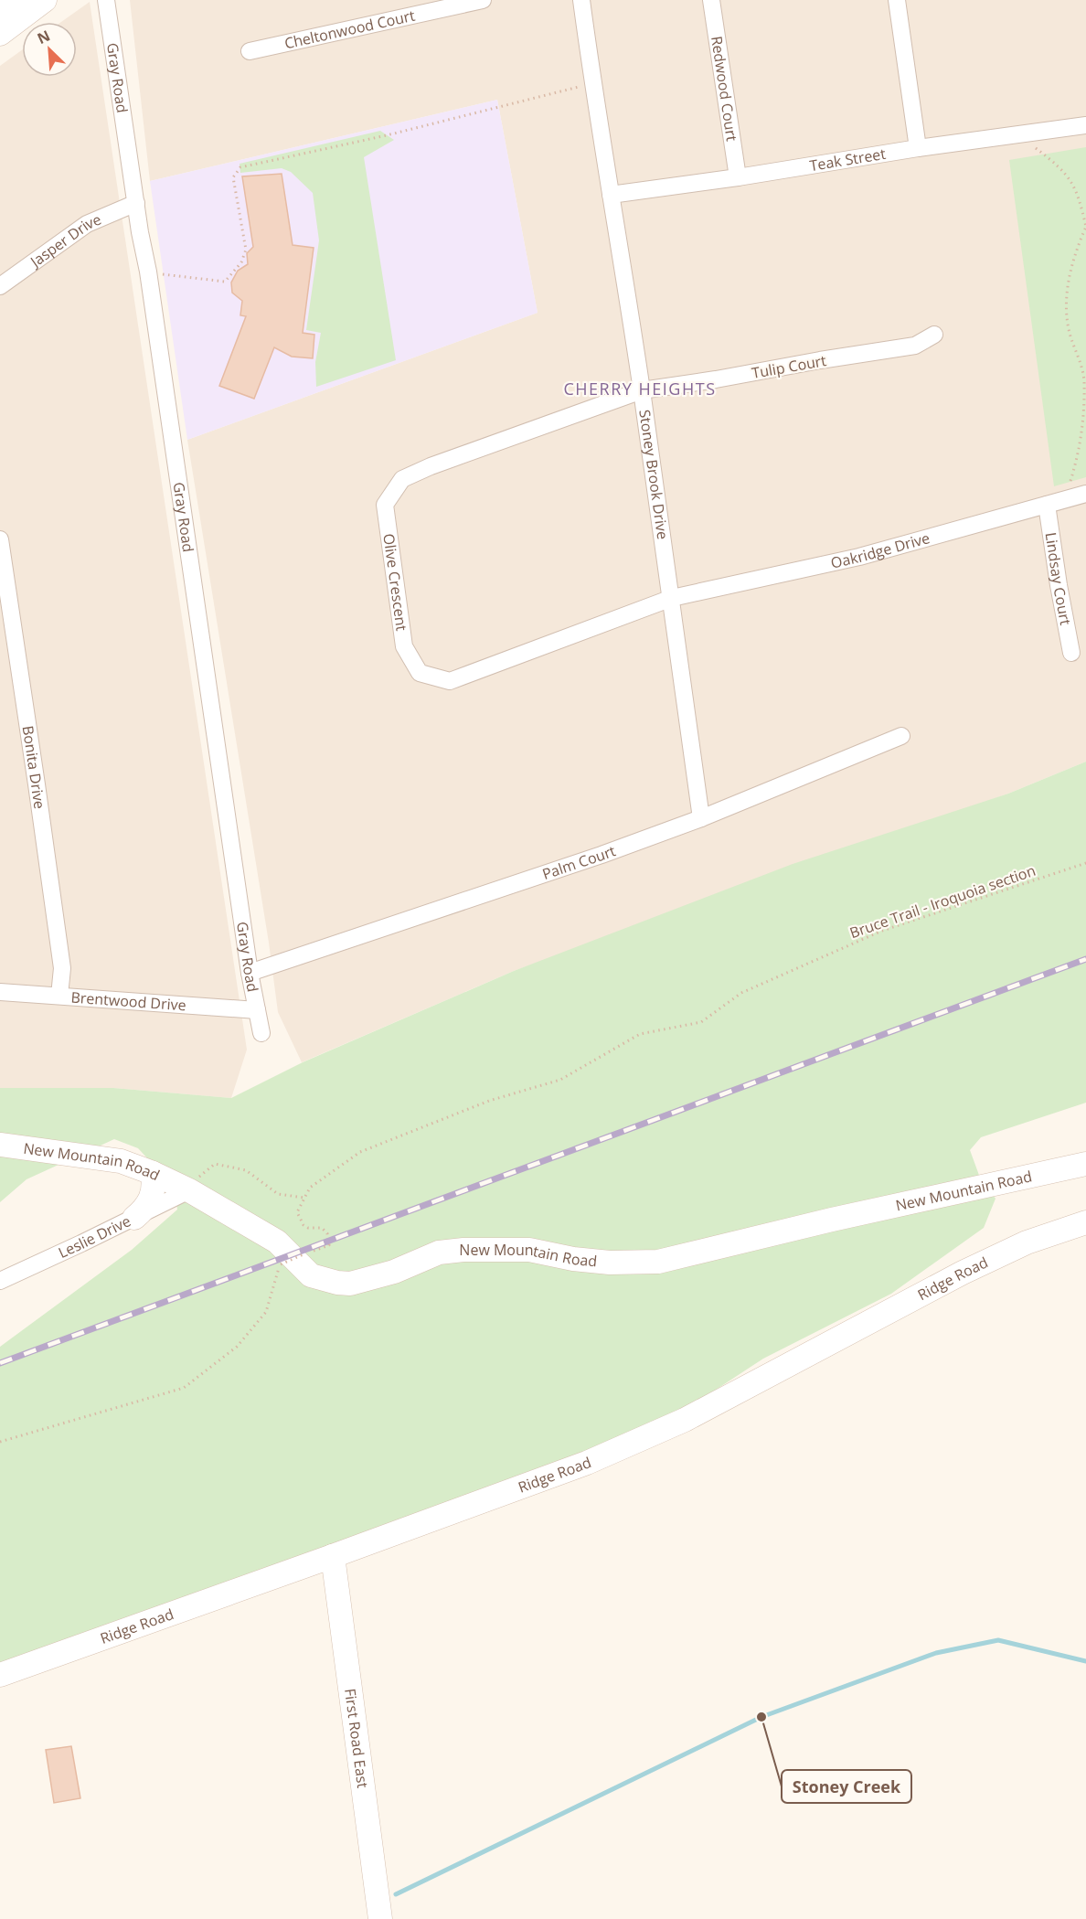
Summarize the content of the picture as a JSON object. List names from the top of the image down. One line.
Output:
{"streets":{"main road":["New Mountain Road","Ridge Road","First Road East"],"street":["Cheltonwood Court","Gray Road","Redwood Court","Teak Street","Jasper Drive","Tulip Court","Stoney Brook Drive","Oakridge Drive","Lindsay Court","Olive Crescent","Bonita Drive","Palm Court","Brentwood Drive","Leslie Drive"],"path":["Bruce Trail - Iroquoia section"]},"crossings":[["Gray Road","Jasper Drive"],["Gray Road","Palm Court"],["Gray Road","Brentwood Drive"],["Redwood Court","Teak Street"],["Teak Street","Stoney Brook Drive"],["Tulip Court","Stoney Brook Drive"],["Tulip Court","Olive Crescent"],["Stoney Brook Drive","Oakridge Drive"],["Stoney Brook Drive","Olive Crescent"],["Stoney Brook Drive","Palm Court"],["Oakridge Drive","Lindsay Court"],["Oakridge Drive","Olive Crescent"],["Bonita Drive","Brentwood Drive"],["New Mountain Road","Leslie Drive"],["Ridge Road","First Road East"]],"districts":["CHERRY HEIGHTS"],"places":["Stoney Creek"],"north":"top left"}
